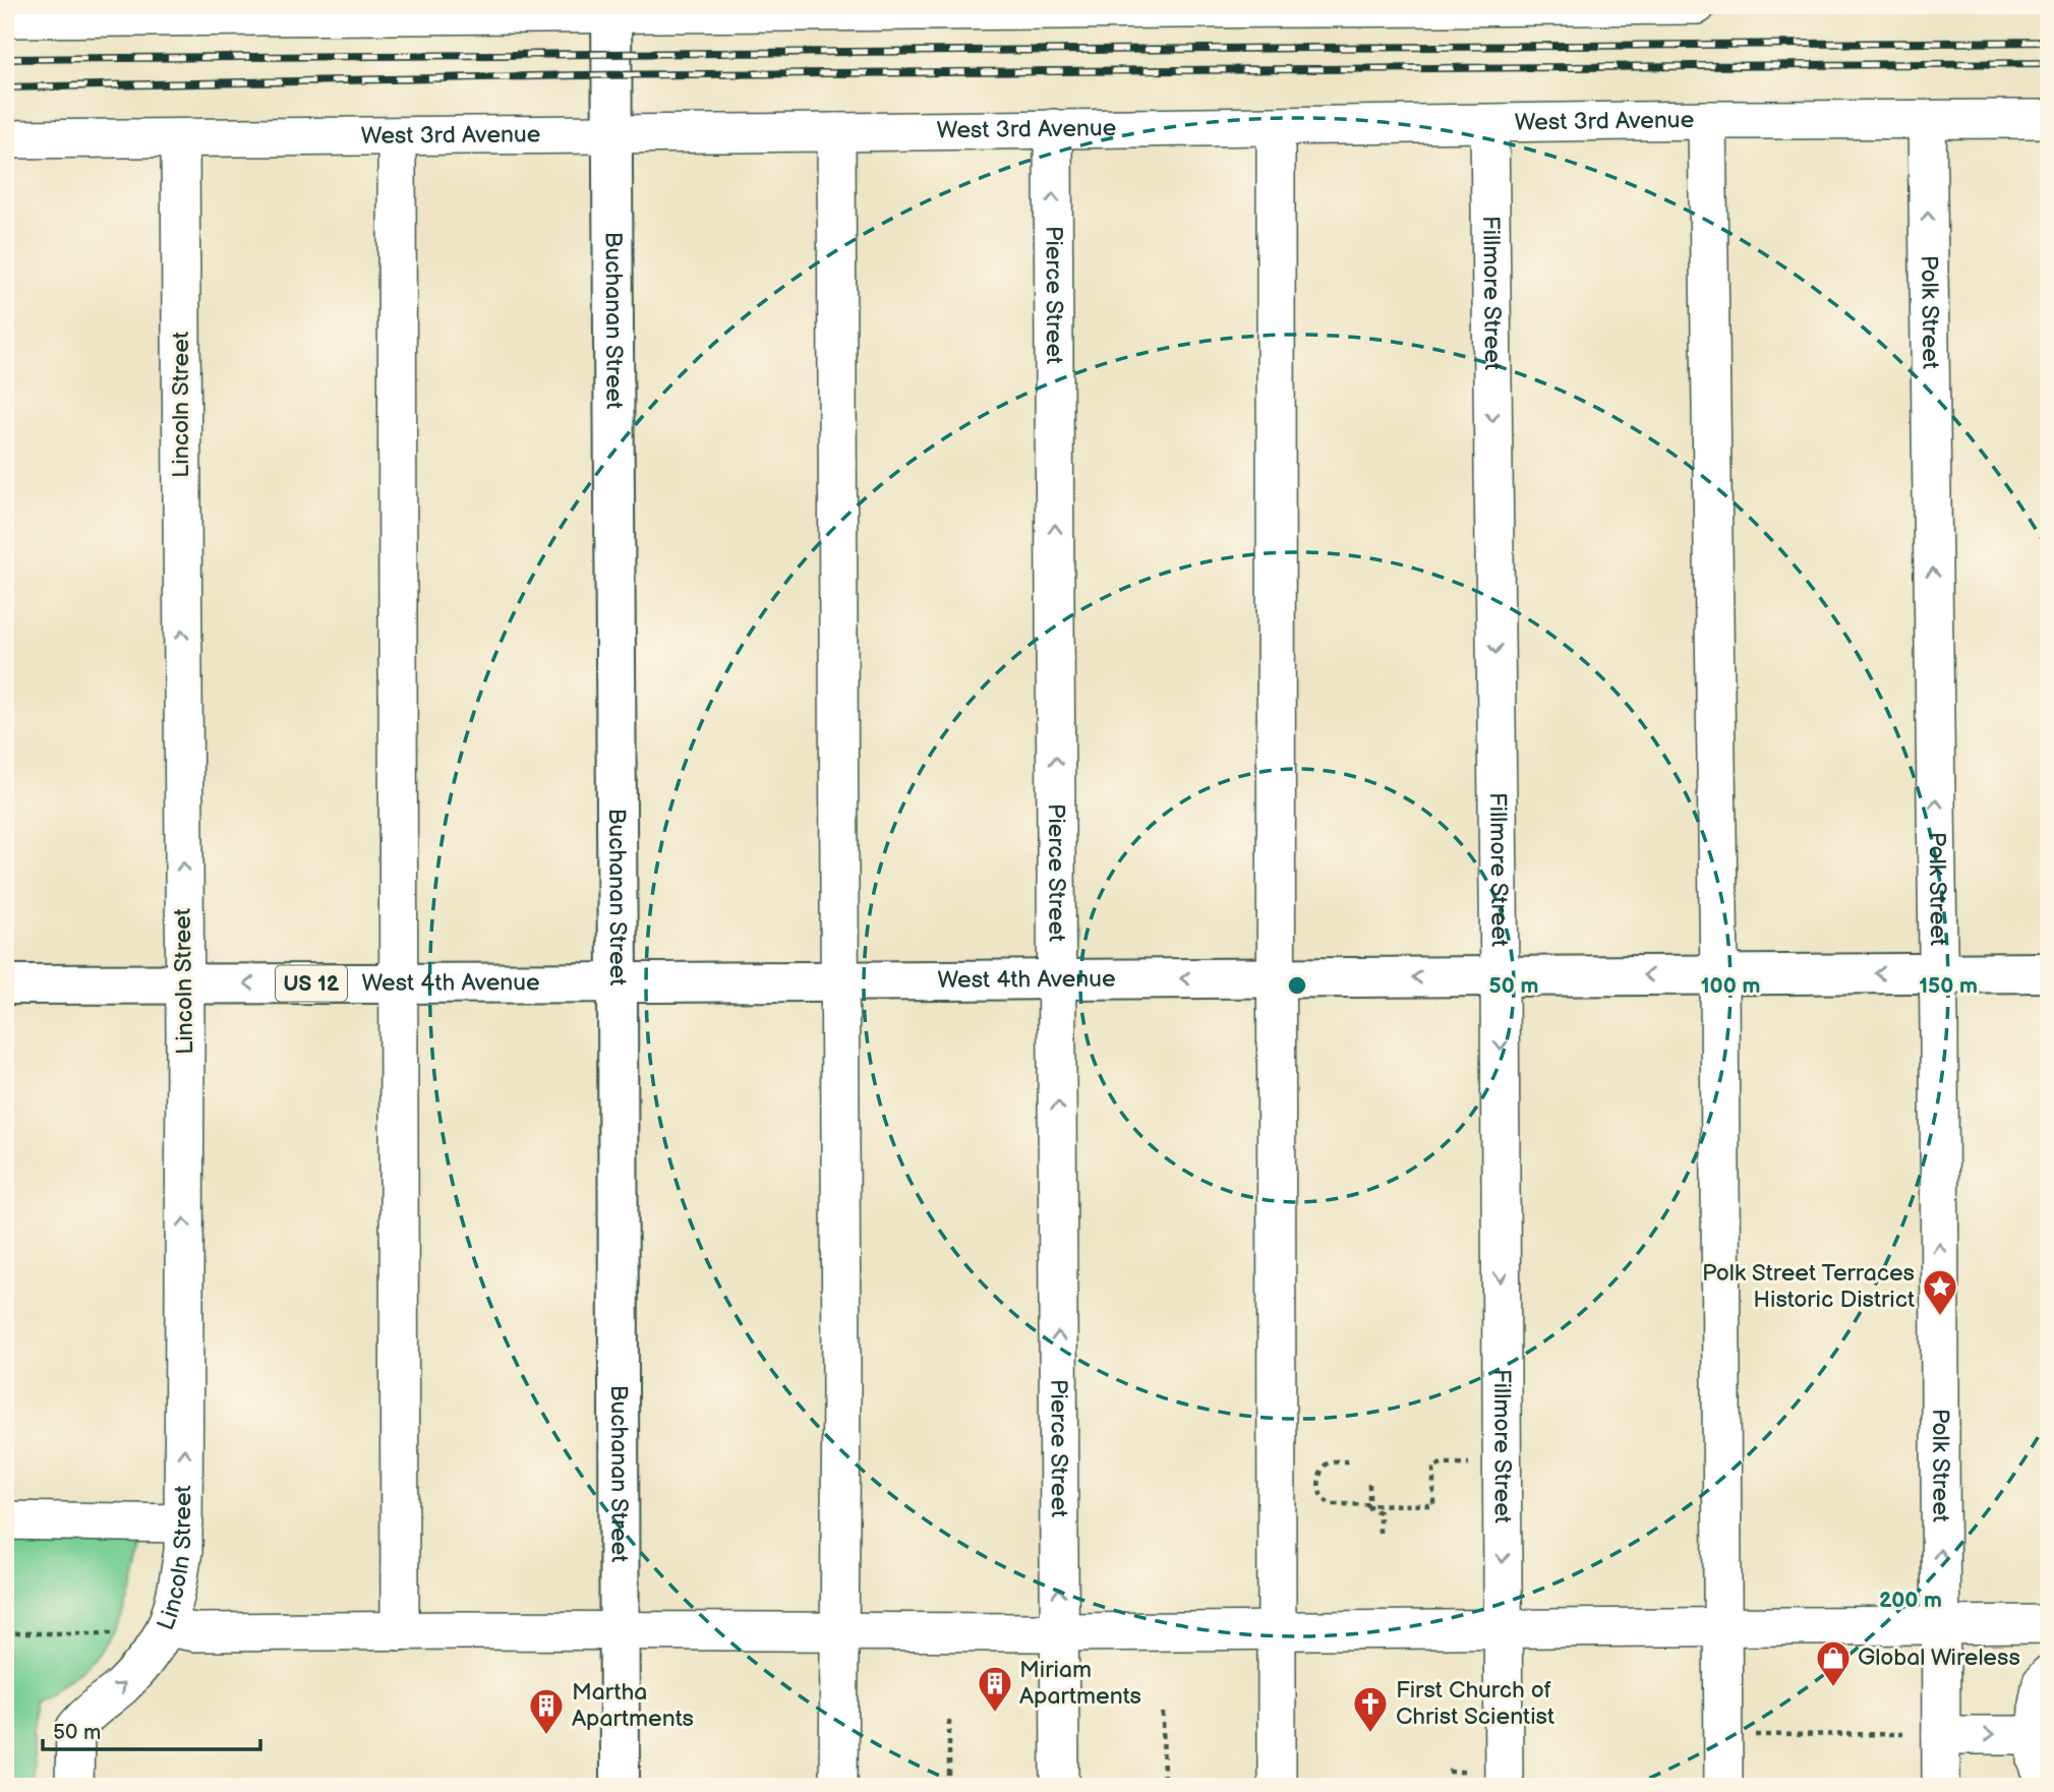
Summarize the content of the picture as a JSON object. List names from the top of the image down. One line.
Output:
{"streets":{"main road":["Buchanan Street","West 4th Avenue","US 12"],"street":["West 3rd Avenue","Fillmore Street","Pierce Street","Polk Street","Lincoln Street"]},"crossings":[["West 3rd Avenue","Fillmore Street"],["West 3rd Avenue","Pierce Street"],["West 3rd Avenue","Polk Street"],["West 3rd Avenue","Buchanan Street"],["West 3rd Avenue","Lincoln Street"],["Fillmore Street","West 4th Avenue"],["Pierce Street","West 4th Avenue"],["Polk Street","West 4th Avenue"],["Buchanan Street","West 4th Avenue"],["Lincoln Street","West 4th Avenue"]],"one_way":["West 4th Avenue"],"places":{"place":["Polk Street Terraces Historic District"],"shop":["Global Wireless"],"building":["Miriam Apartments","Martha Apartments"],"church":["First Church of Christ Scientist"]},"scale_bar":"50 m","rings":["50 m","100 m","150 m","200 m"]}
